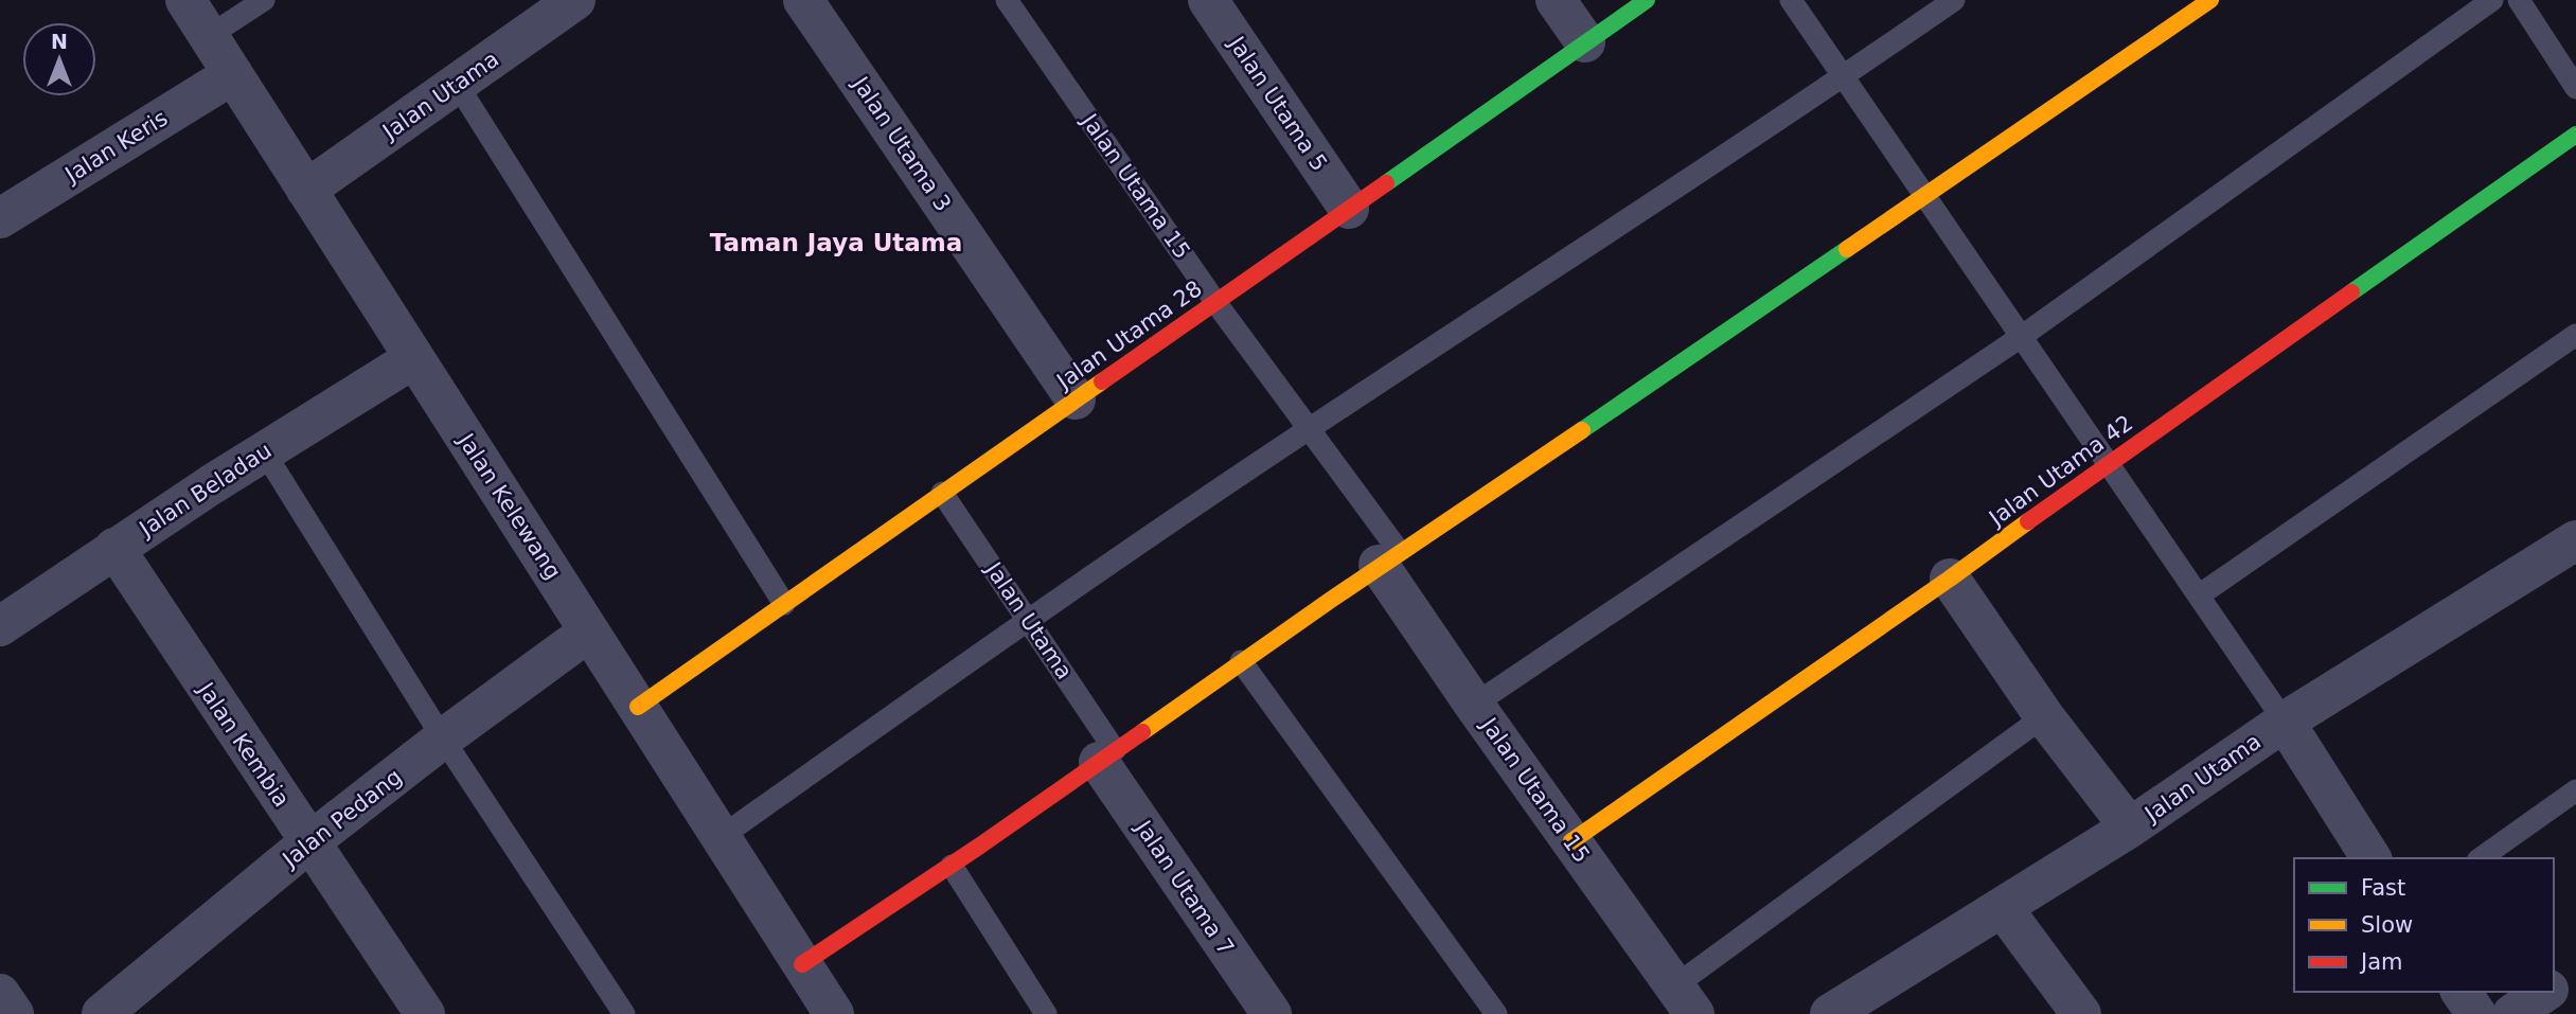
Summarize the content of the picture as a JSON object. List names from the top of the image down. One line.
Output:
{"streets":{"street":["Jalan Utama","Jalan Utama 5","Jalan Utama 3","Jalan Keris","Jalan Utama 15","Jalan Utama 28","Jalan Utama 42","Jalan Beladau","Jalan Kelewang","Jalan Kembia","Jalan Pedang","Jalan Utama 7"]},"crossings":[["Jalan Utama","Jalan Utama 28"],["Jalan Utama","Jalan Kelewang"],["Jalan Utama","Jalan Utama 7"],["Jalan Utama 5","Jalan Utama 28"],["Jalan Utama 3","Jalan Utama 28"],["Jalan Keris","Jalan Kelewang"],["Jalan Utama 15","Jalan Utama 28"],["Jalan Utama 15","Jalan Utama 42"],["Jalan Utama 28","Jalan Kelewang"],["Jalan Beladau","Jalan Kelewang"],["Jalan Beladau","Jalan Kembia"],["Jalan Kelewang","Jalan Pedang"],["Jalan Kembia","Jalan Pedang"]],"districts":["Taman Jaya Utama"],"legend":["Fast","Slow","Jam"],"north":"top"}
